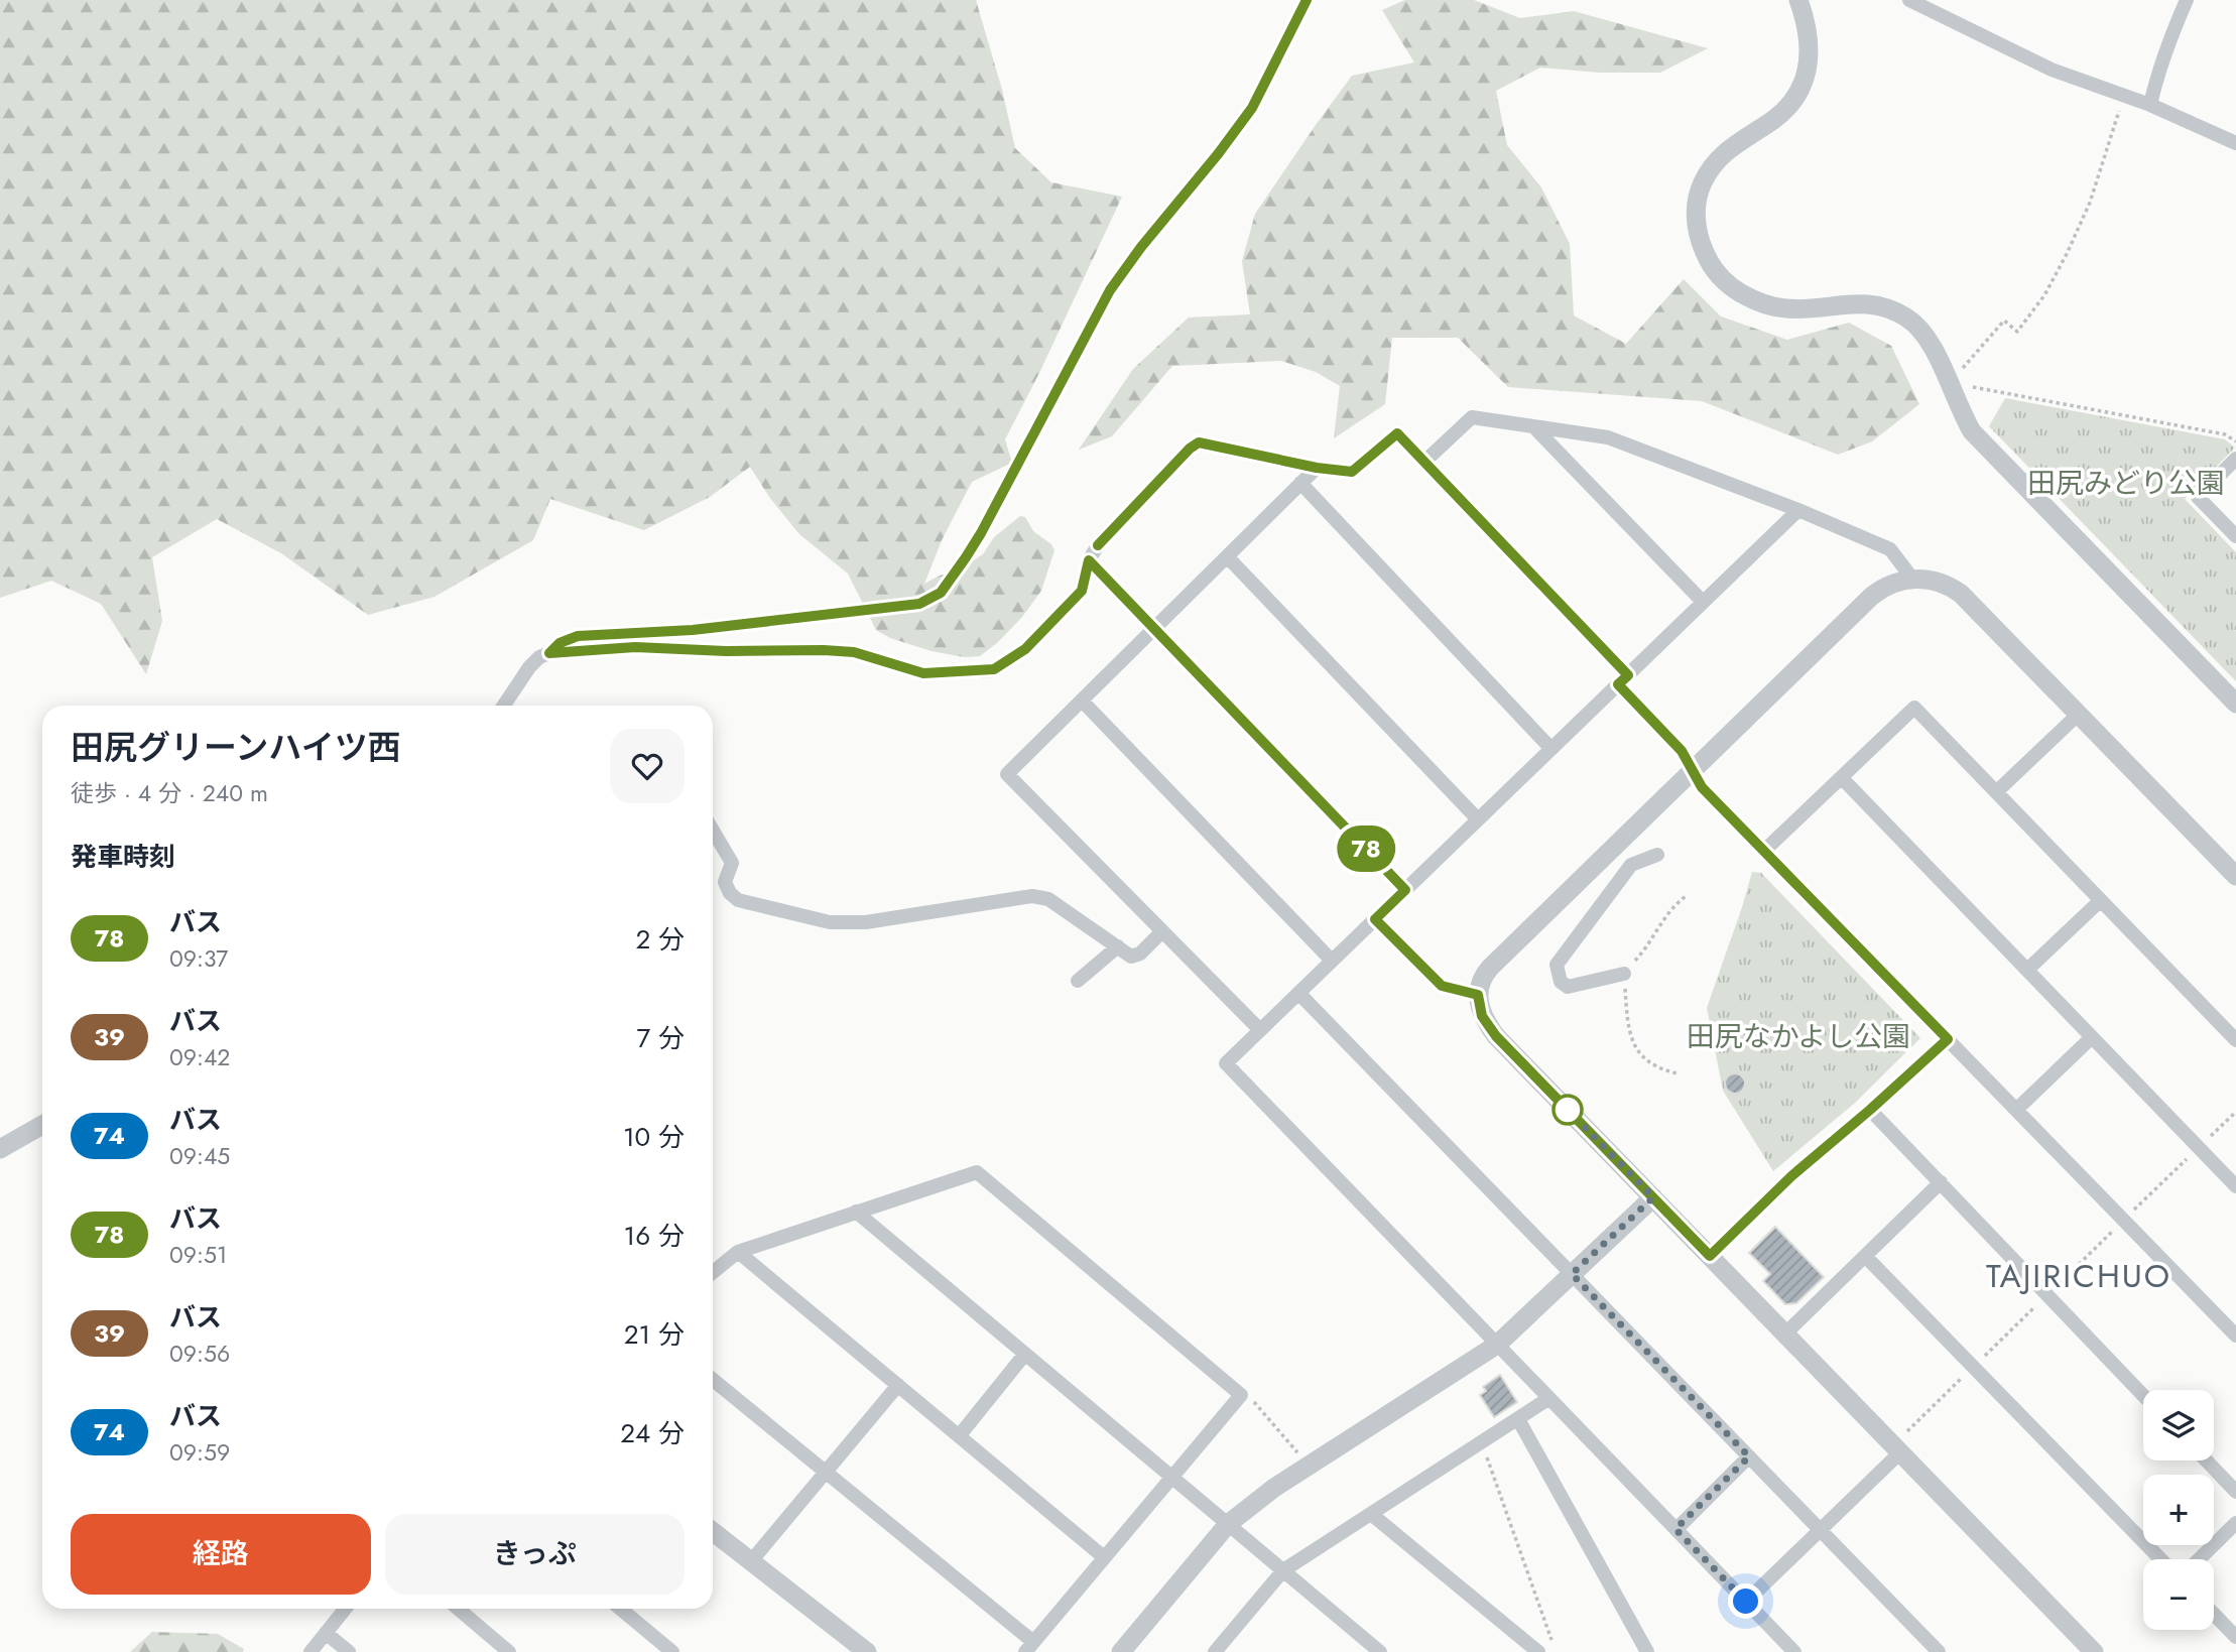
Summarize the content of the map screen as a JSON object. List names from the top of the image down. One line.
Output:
{"districts":["TAJIRICHUO"],"parks":["田尻みどり公園","田尻なかよし公園"],"lines":["bus line 78"],"page":{"on_map":"78","heading":[["田尻グリーンハイツ西","徒歩 · 4 分 · 240 m"],"発車時刻"],"list":[{"mark":"78","name":"バス","note":"09:37","value":"2 分"},{"mark":"39","name":"バス","note":"09:42","value":"7 分"},{"mark":"74","name":"バス","note":"09:45","value":"10 分"},{"mark":"78","name":"バス","note":"09:51","value":"16 分"},{"mark":"39","name":"バス","note":"09:56","value":"21 分"},{"mark":"74","name":"バス","note":"09:59","value":"24 分"}],"map_buttons":["+","−"],"buttons":["経路","きっぷ"]}}
